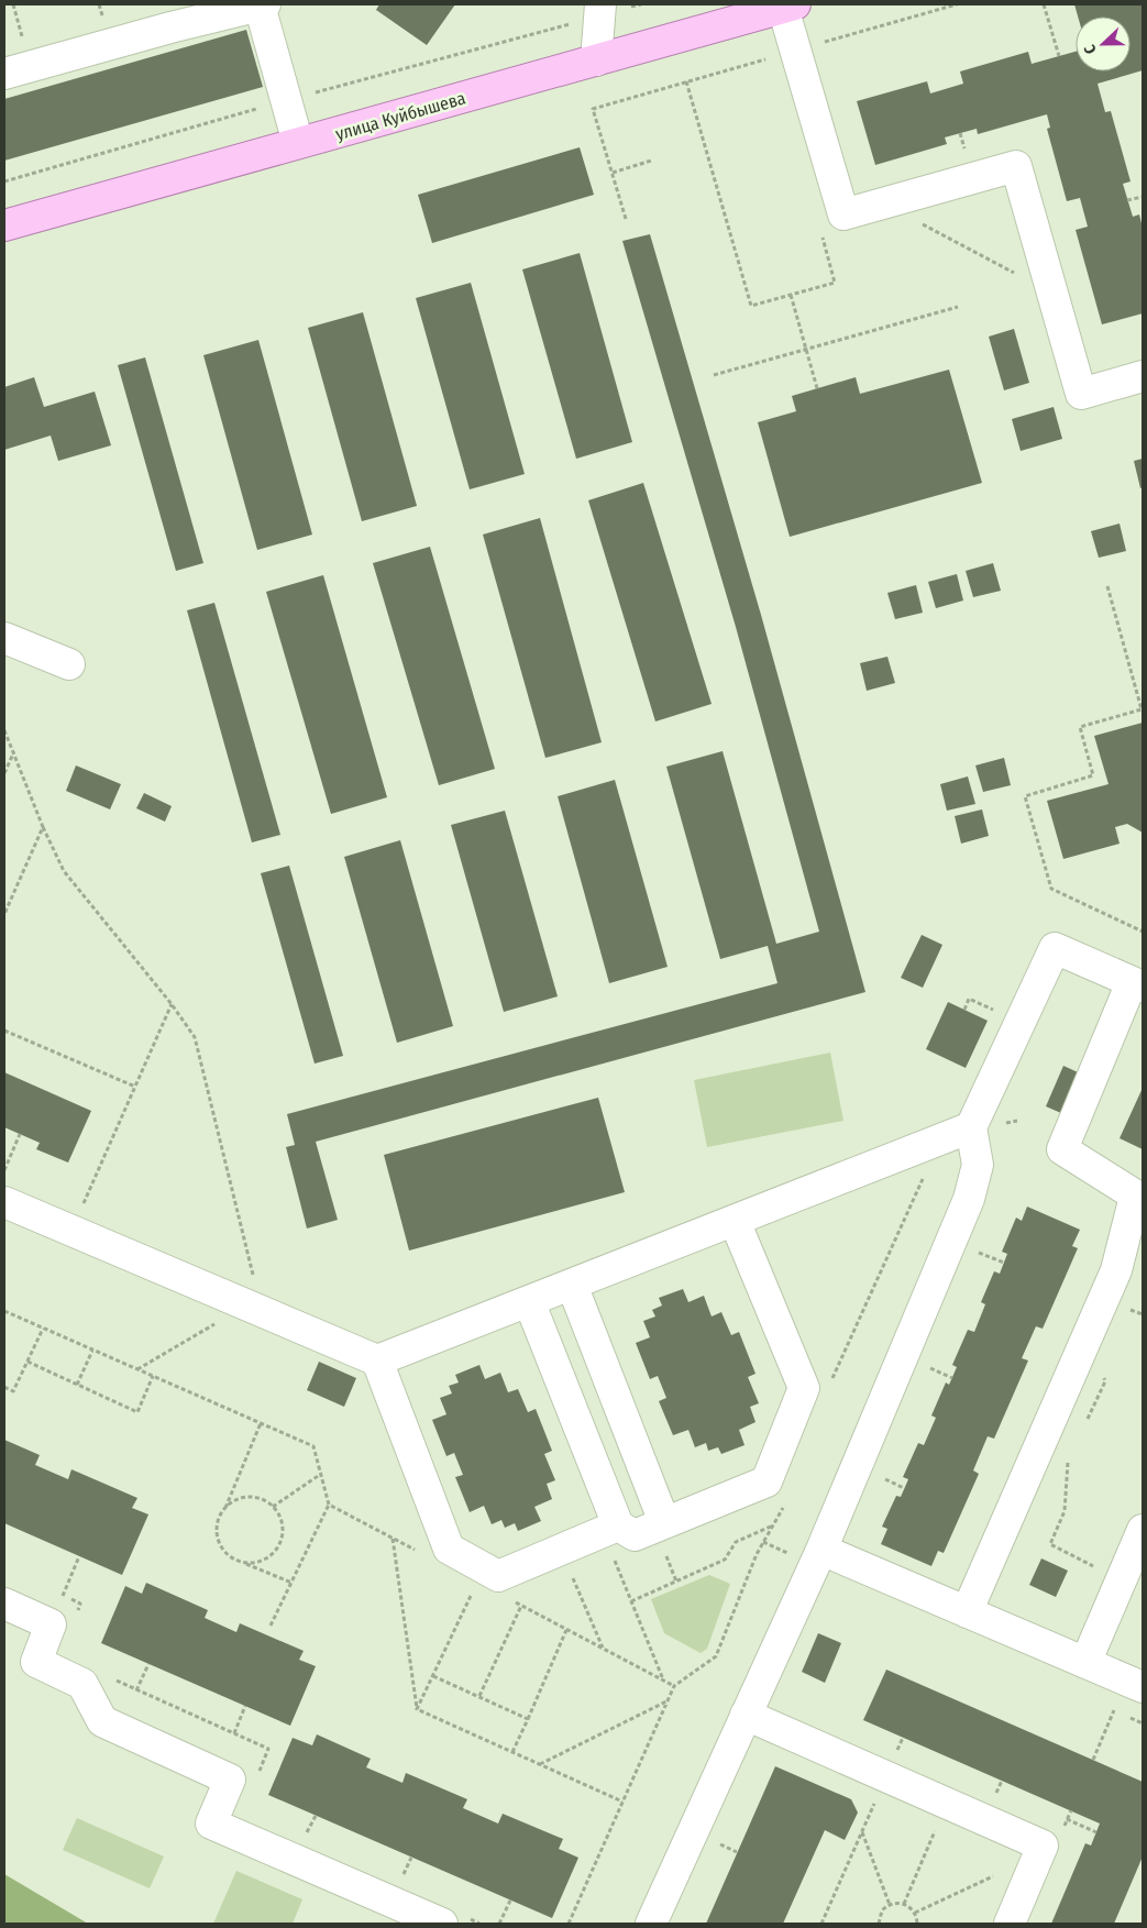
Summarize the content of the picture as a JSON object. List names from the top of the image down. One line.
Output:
{"streets":{"main road":["улица Куйбышева"]},"north":"left"}
